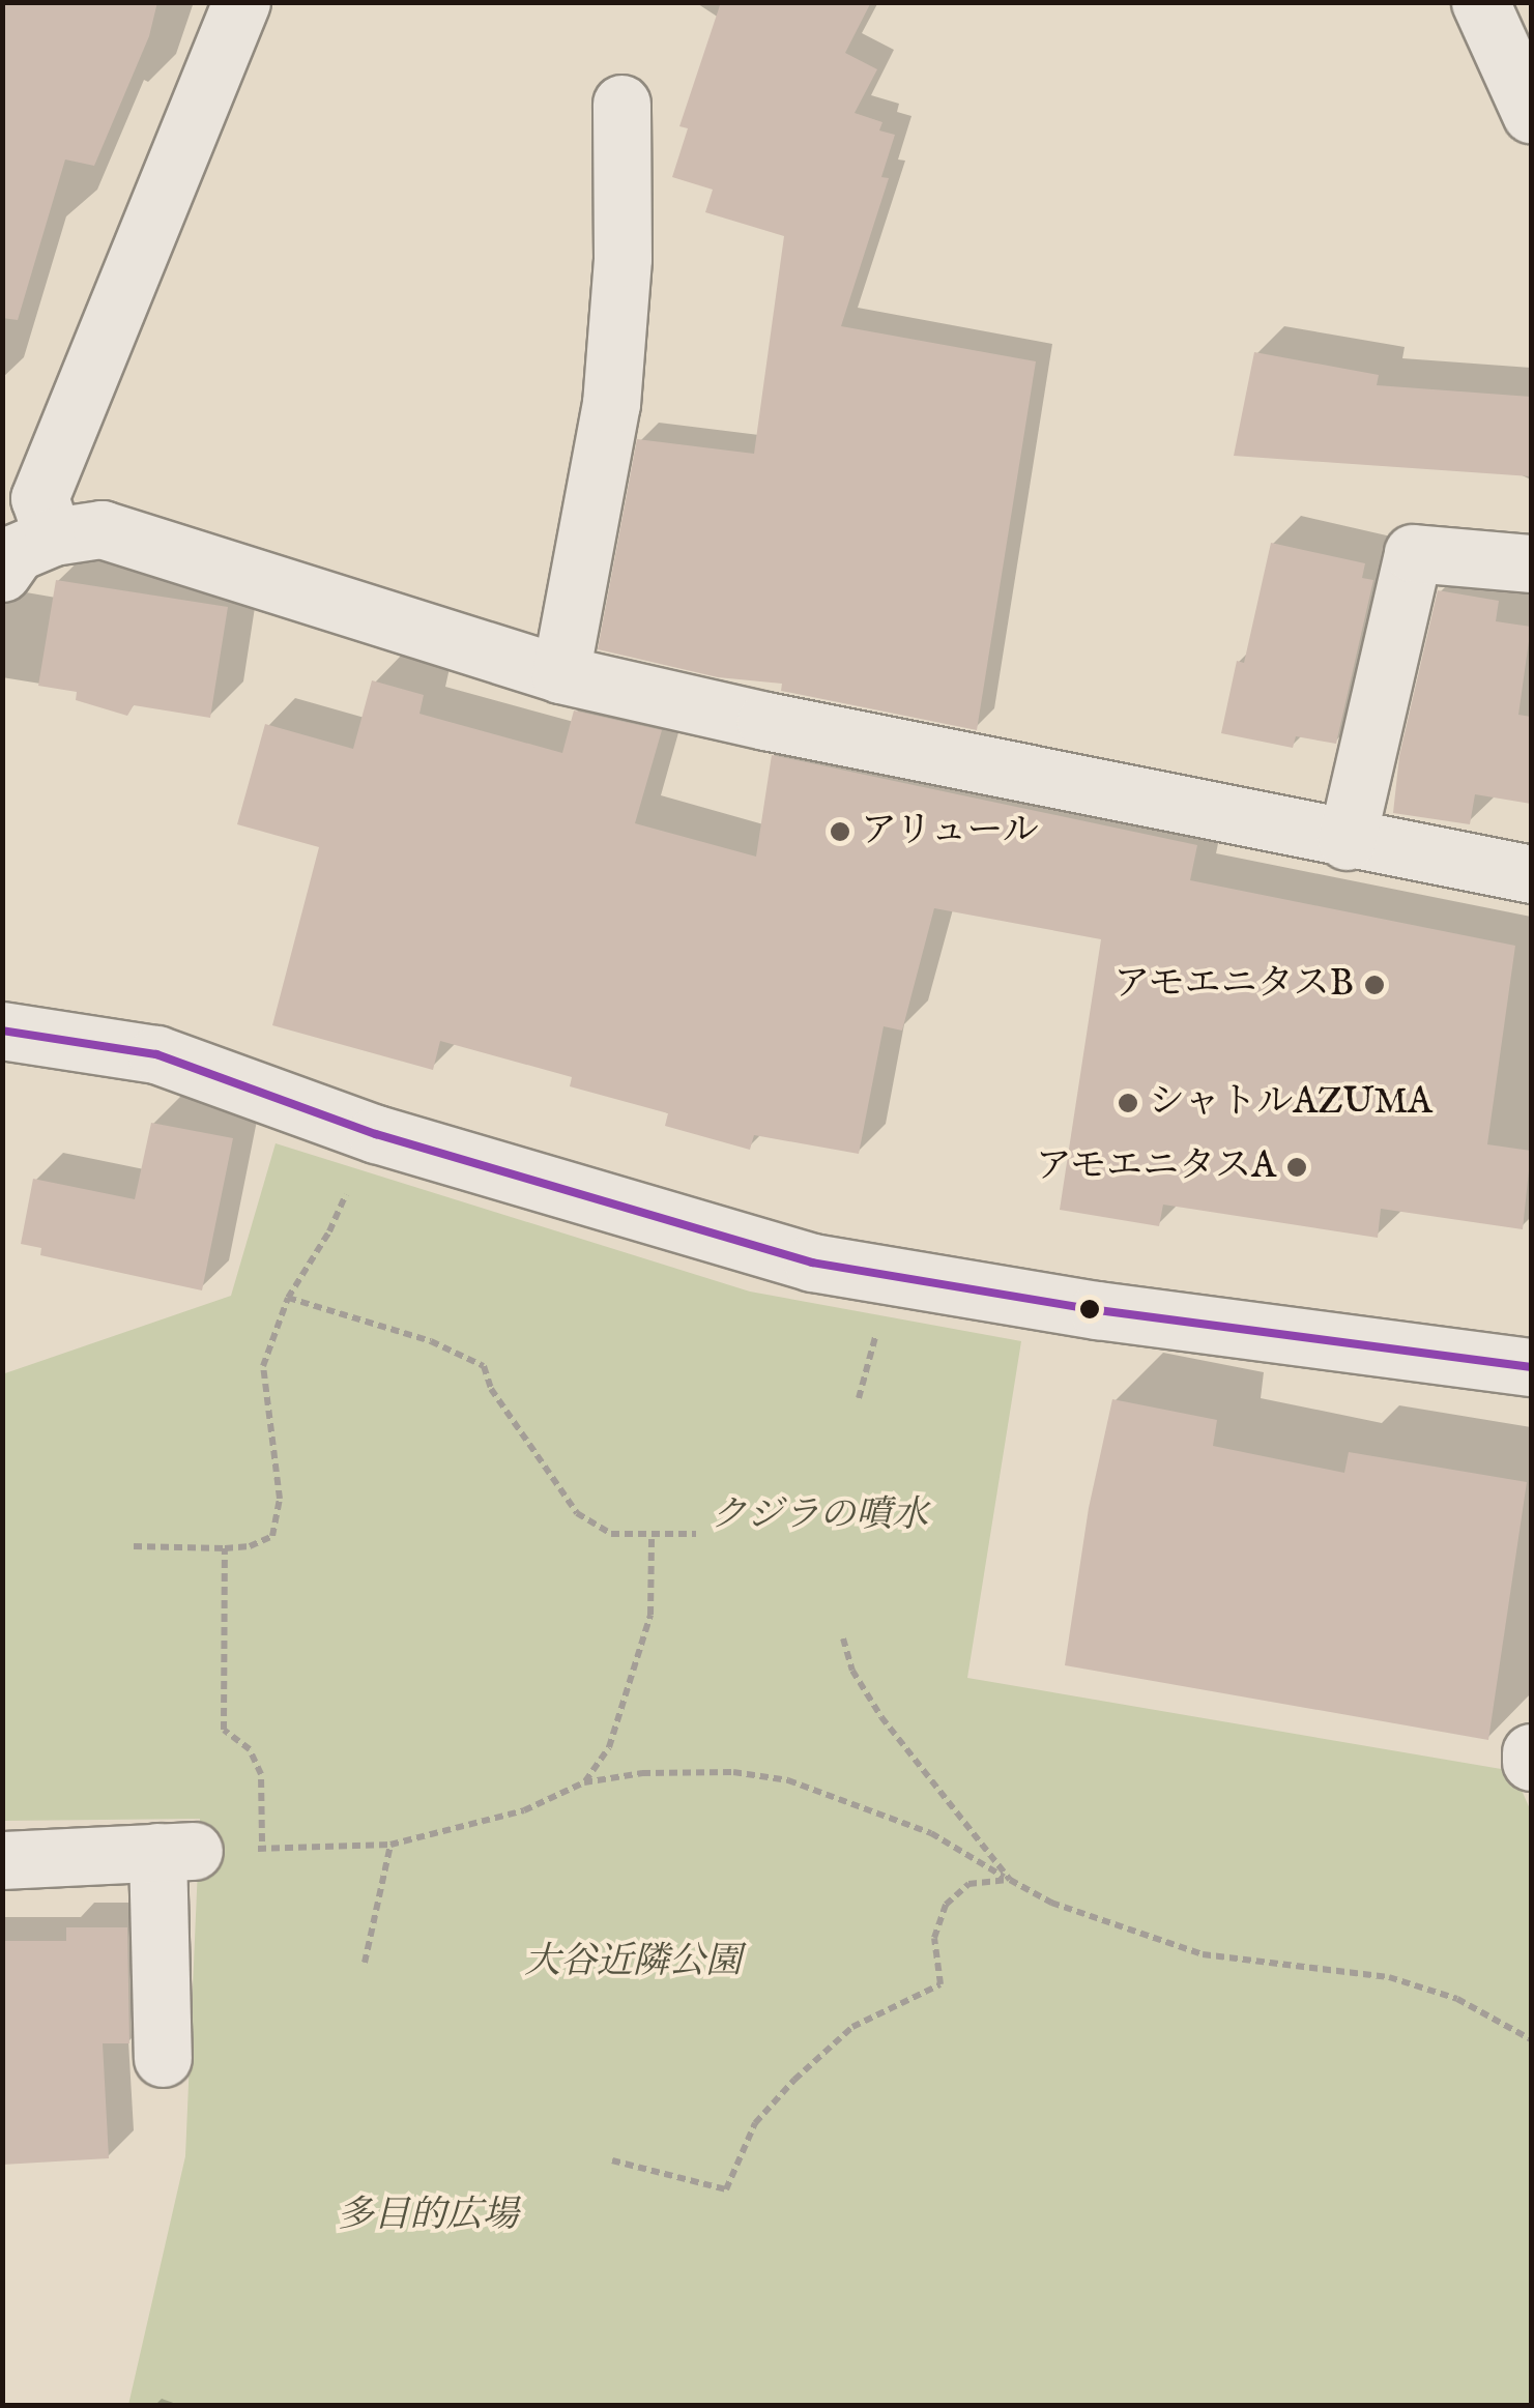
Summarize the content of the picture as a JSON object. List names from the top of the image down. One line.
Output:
{"parks":["クジラの噴水","大谷近隣公園","多目的広場"],"places":["アリュール","アモエニタスB","シャトルAZUMA","アモエニタスA"]}
